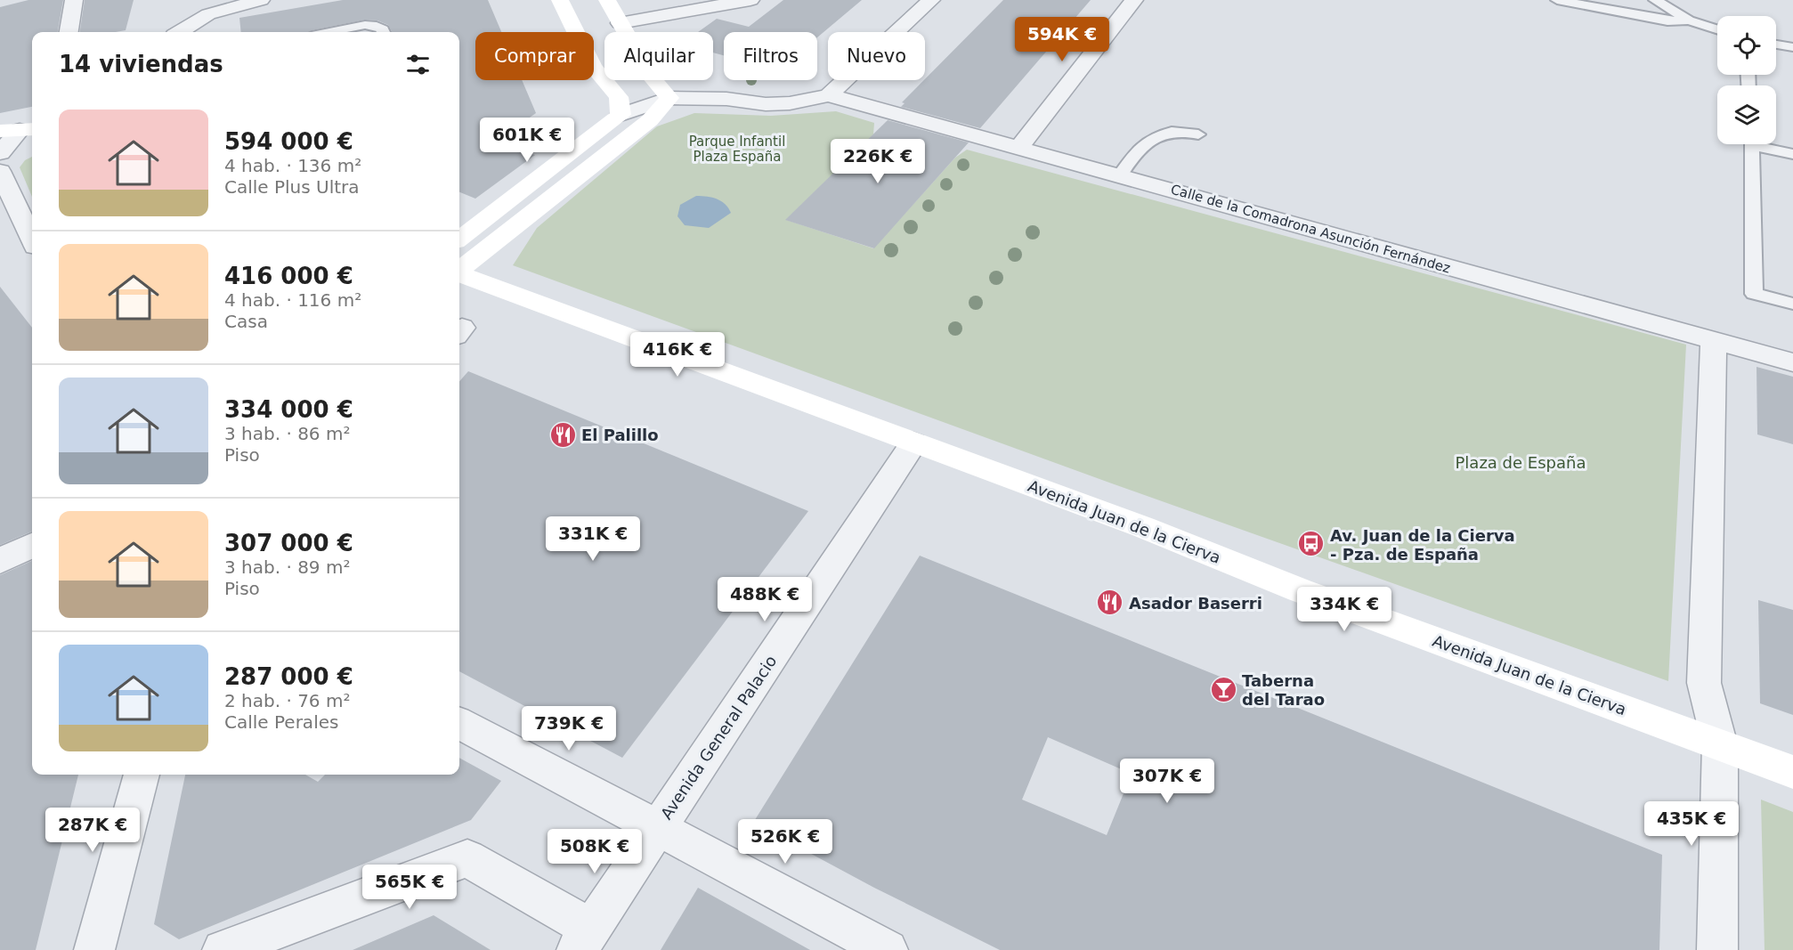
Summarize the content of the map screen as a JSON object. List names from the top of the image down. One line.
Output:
{"streets":{"street":["Calle de la Comadrona Asunción Fernández","Avenida Juan de la Cierva","Avenida General Palacio"]},"crossings":[["Avenida Juan de la Cierva","Avenida General Palacio"]],"parks":["Parque Infantil Plaza España","Plaza de España"],"places":{"restaurant":["El Palillo","Asador Baserri"],"bus stop":["Av. Juan de la Cierva - Pza. de España"],"bar":["Taberna del Tarao"]},"page":{"price":["594K €","601K €","226K €","416K €","331K €","488K €","334K €","739K €","307K €","435K €","287K €","526K €","508K €","565K €"],"chip":["Comprar","Alquilar","Filtros","Nuevo"],"heading":"14 viviendas","list":[{"name":"594 000 €","note":"4 hab. · 136 m² · Calle Plus Ultra"},{"name":"416 000 €","note":"4 hab. · 116 m² · Casa"},{"name":"334 000 €","note":"3 hab. · 86 m² · Piso"},{"name":"307 000 €","note":"3 hab. · 89 m² · Piso"},{"name":"287 000 €","note":"2 hab. · 76 m² · Calle Perales"}]}}
